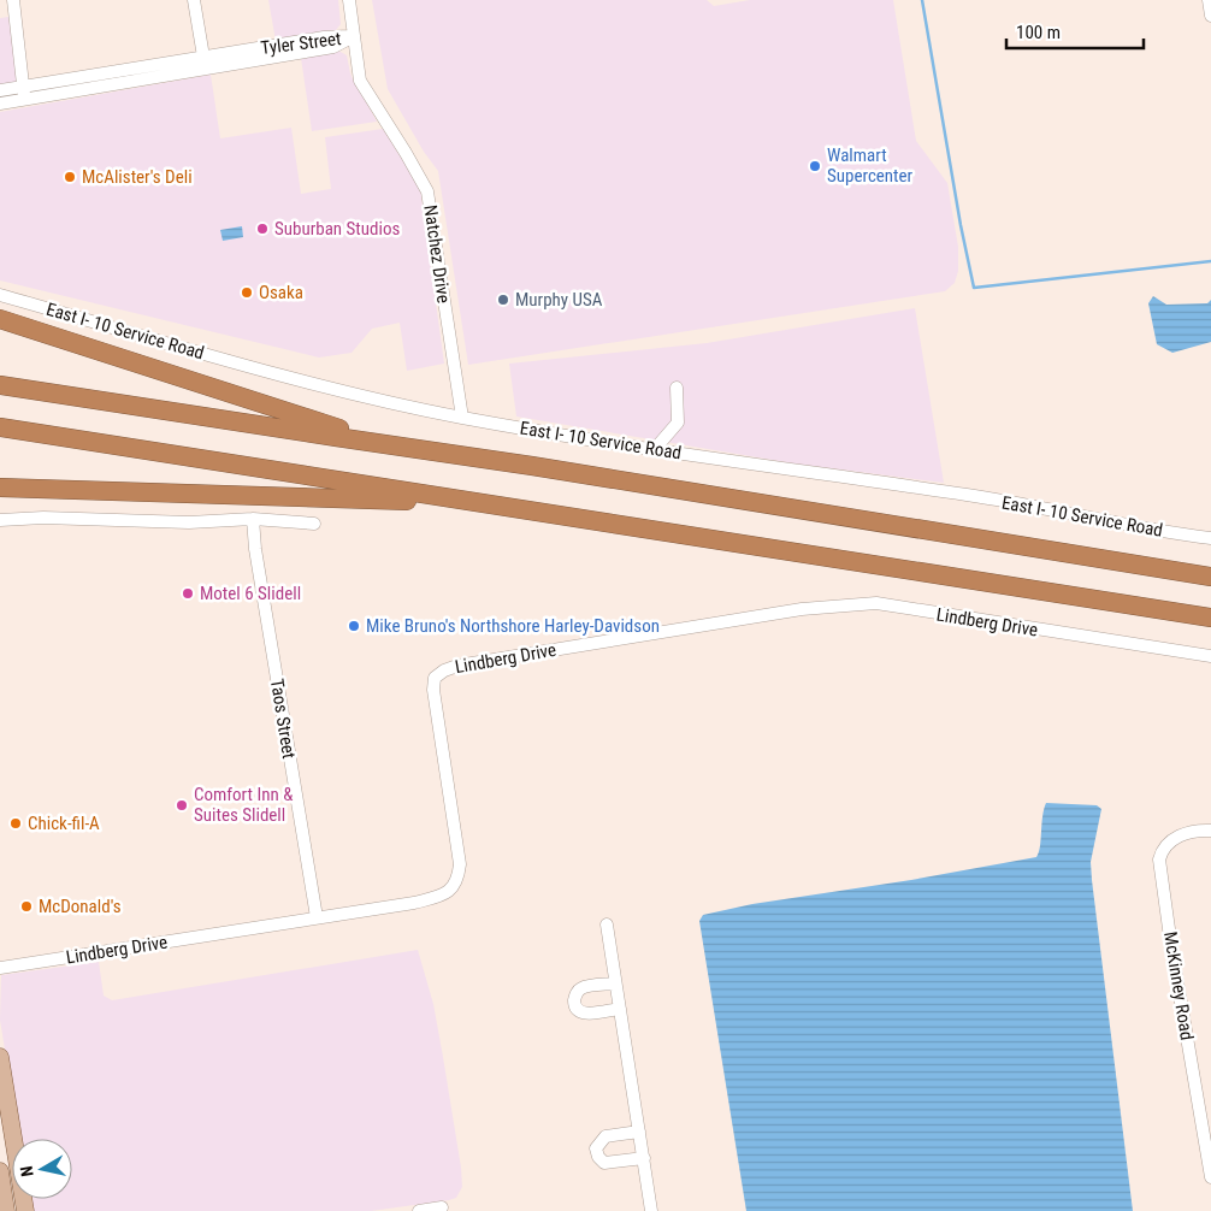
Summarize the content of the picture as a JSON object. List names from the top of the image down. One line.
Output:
{"streets":{"street":["Tyler Street","Natchez Drive","East I- 10 Service Road","Lindberg Drive","Taos Street","McKinney Road"]},"crossings":[["Tyler Street","Natchez Drive"],["Natchez Drive","East I- 10 Service Road"],["Lindberg Drive","Taos Street"]],"places":["Walmart Supercenter","McAlister's Deli","Suburban Studios","Osaka","Murphy USA","Motel 6 Slidell","Mike Bruno's Northshore Harley-Davidson","Comfort Inn & Suites Slidell","Chick-fil-A","McDonald's"],"scale_bar":"100 m","north":"left"}
